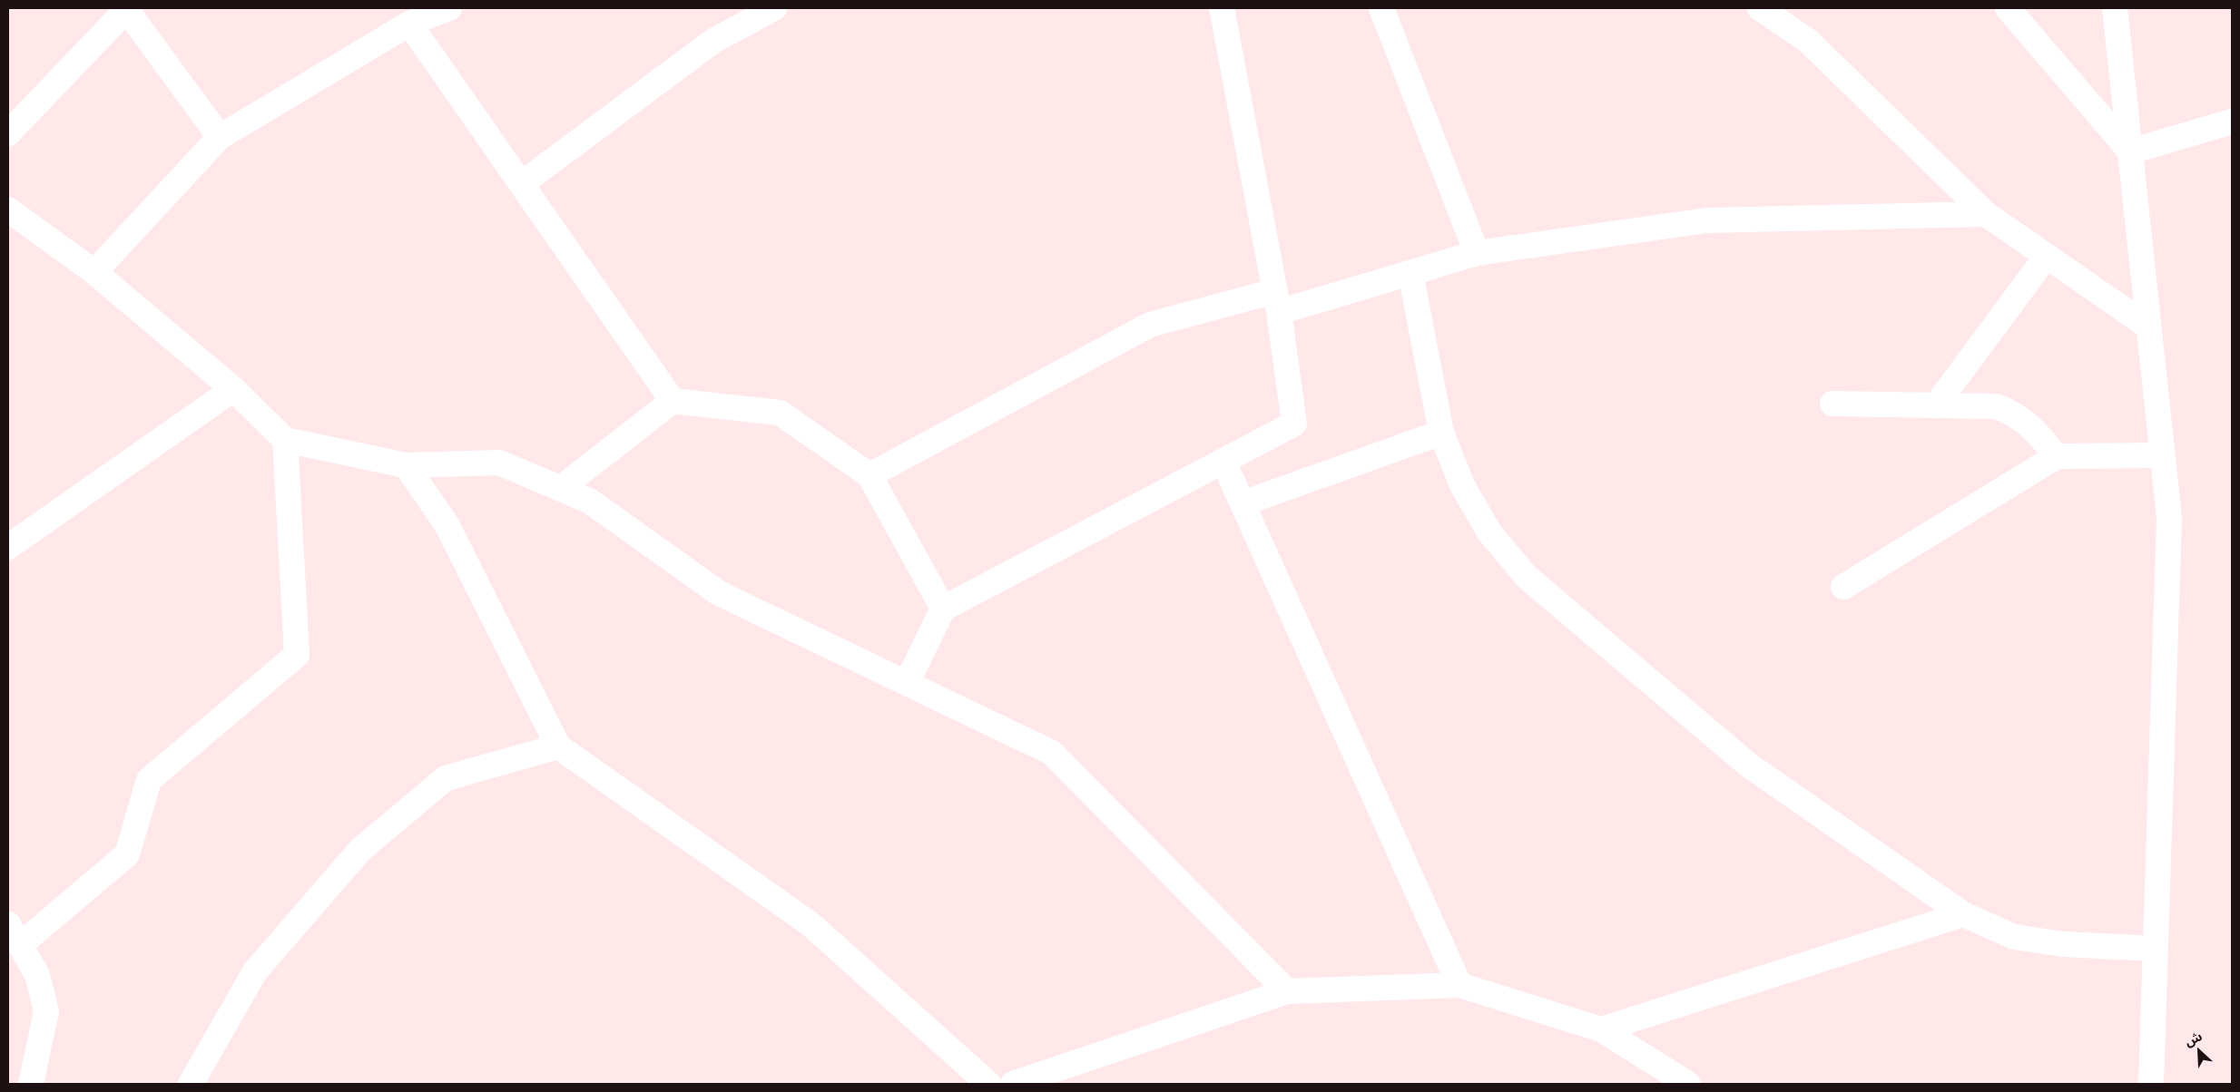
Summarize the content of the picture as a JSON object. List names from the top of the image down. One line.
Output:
{"north":"top left"}
